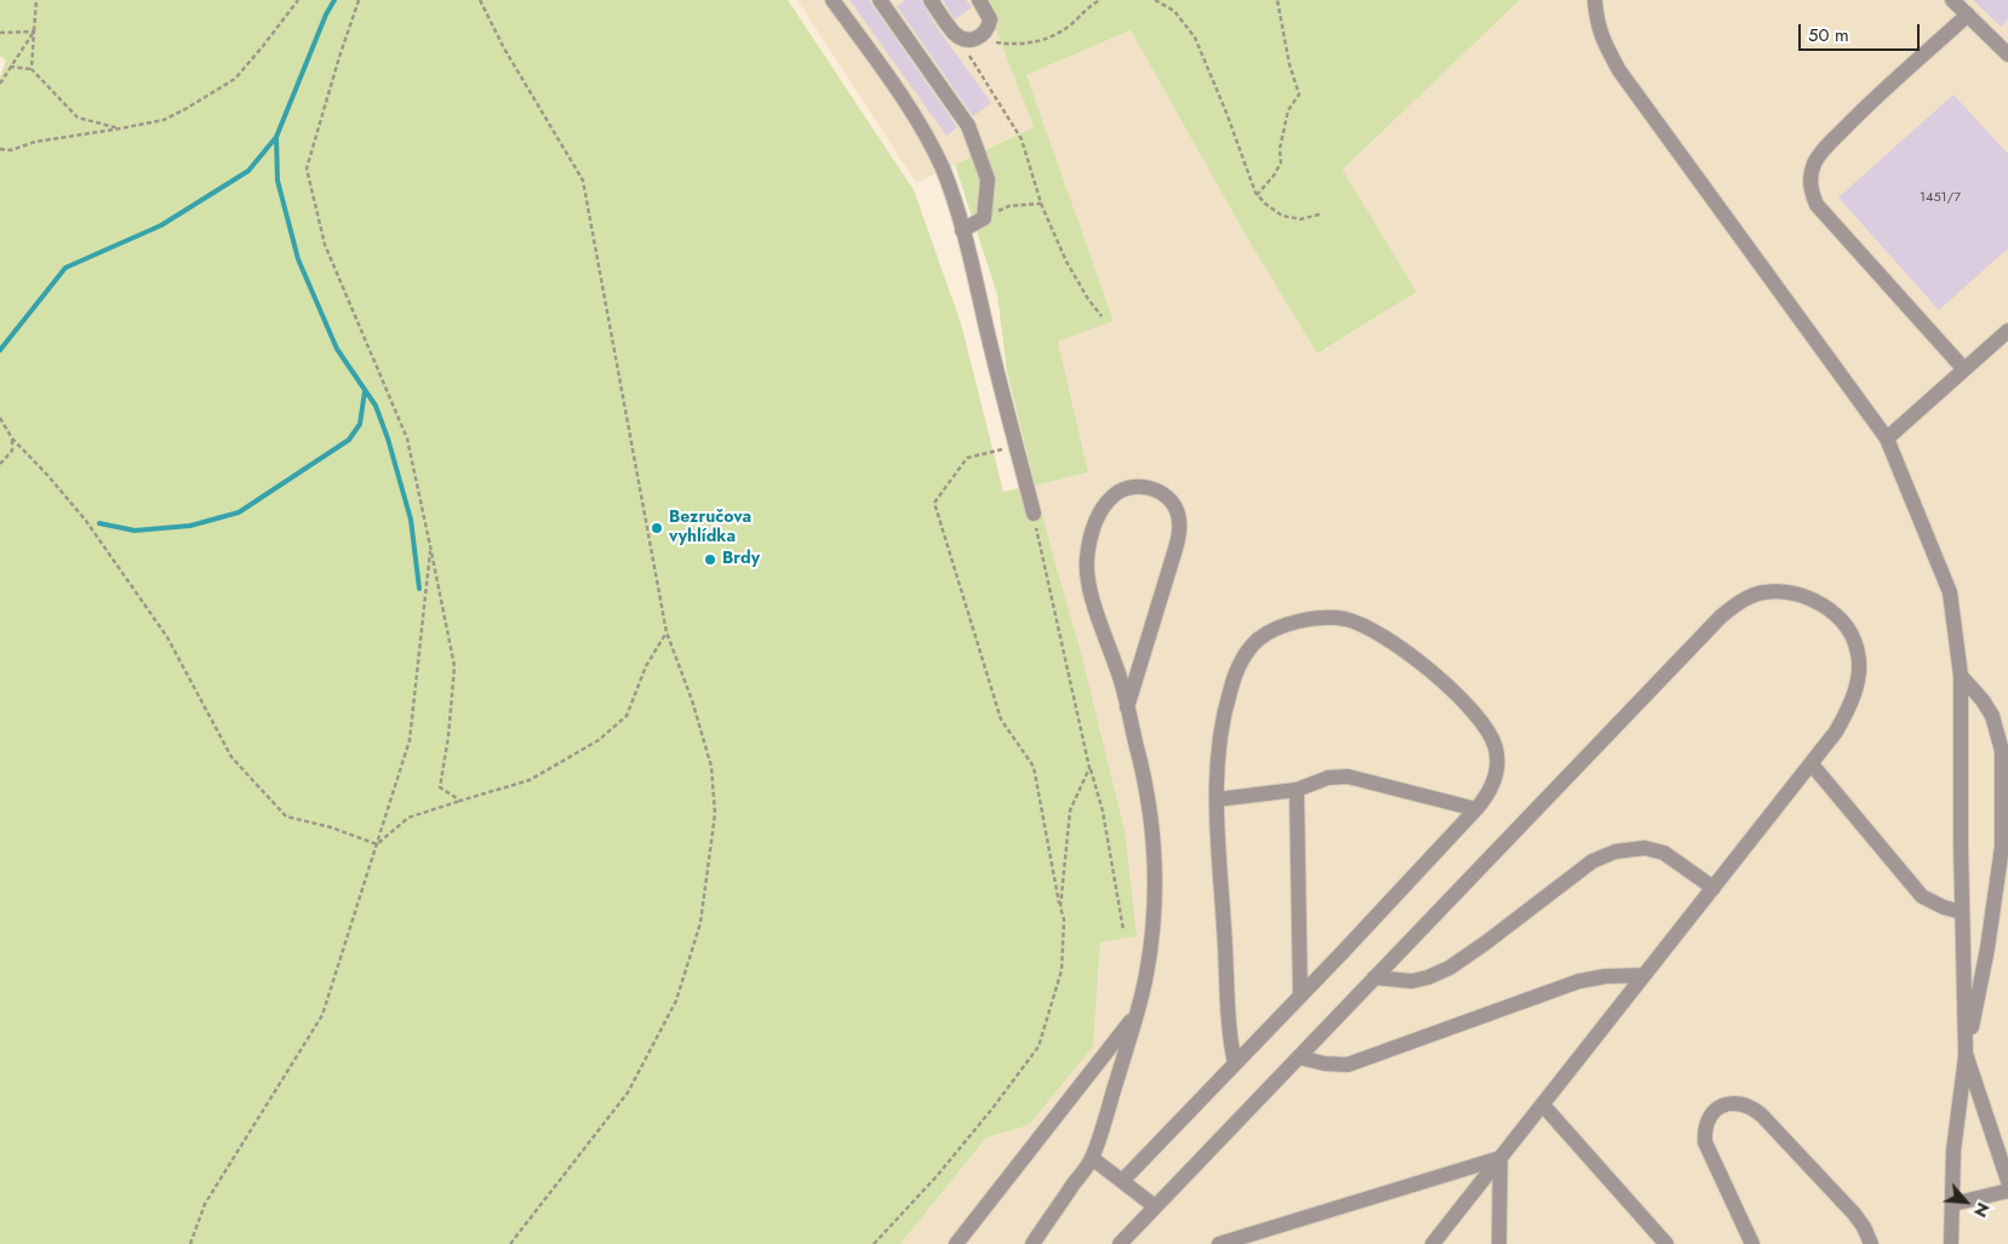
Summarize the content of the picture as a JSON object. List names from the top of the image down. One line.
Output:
{"places":["Bezručova vyhlídka","Brdy"],"house_numbers":["1451/7"],"scale_bar":"50 m","north":"bottom right"}
